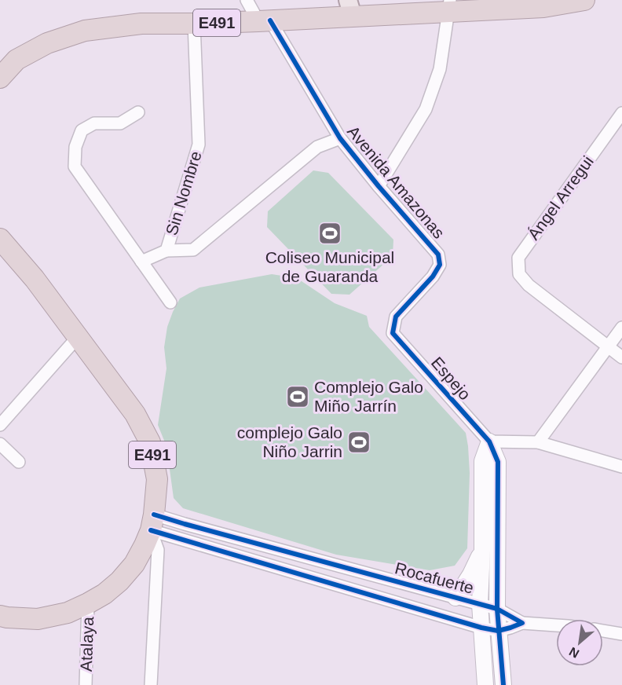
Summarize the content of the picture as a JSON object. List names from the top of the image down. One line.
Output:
{"streets":{"highway":["E491"],"street":["Avenida Amazonas","Sin Nombre","Ángel Arregui","Espejo","Rocafuerte","Atalaya"]},"crossings":[["E491","Avenida Amazonas"],["E491","Sin Nombre"],["E491","Rocafuerte"],["E491","Atalaya"],["Avenida Amazonas","Espejo"]],"places":{"sports":["Coliseo Municipal de Guaranda","Complejo Galo Miño Jarrín","complejo Galo Niño Jarrin"]},"north":"bottom left"}
